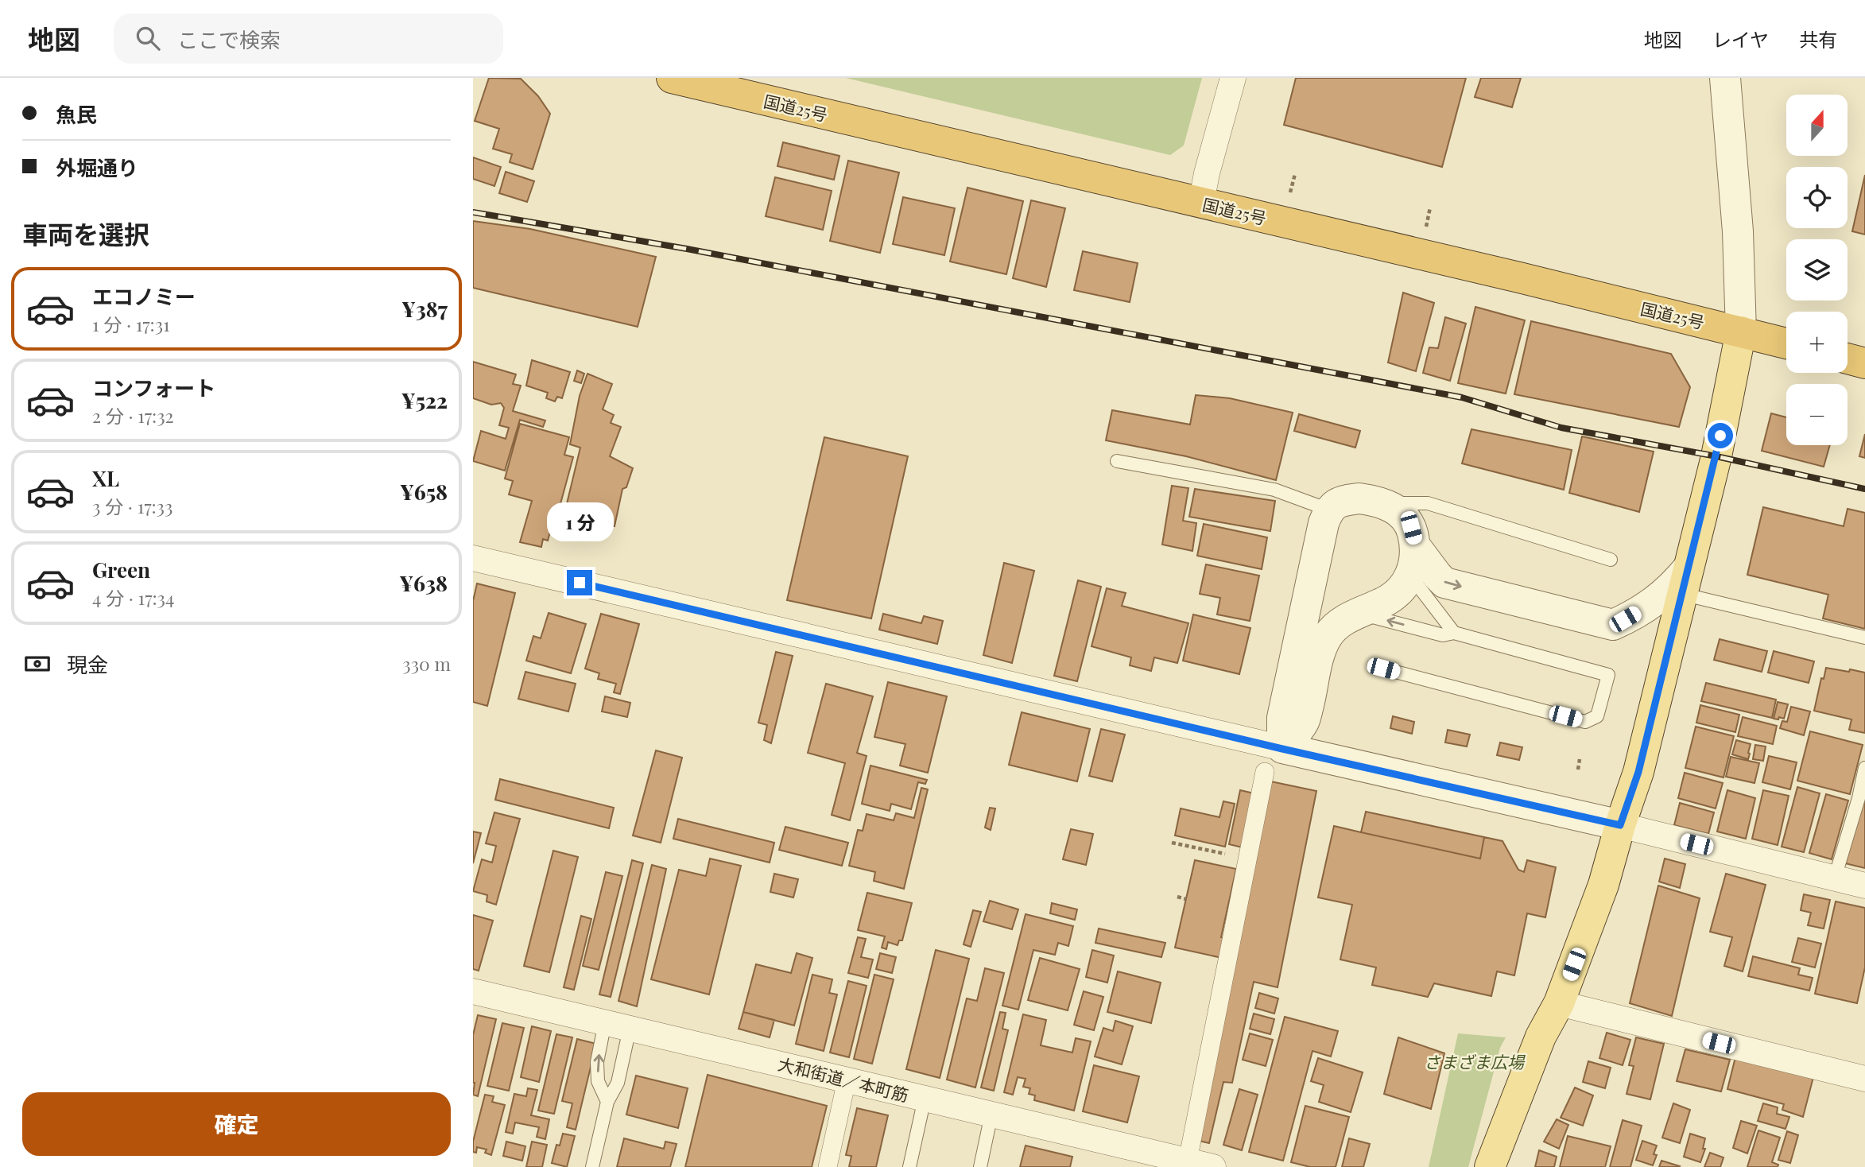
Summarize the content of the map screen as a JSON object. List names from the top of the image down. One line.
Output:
{"streets":{"highway":["国道25号"],"street":["大和街道／本町筋"]},"parks":["さまざま広場"],"north":"top","page":{"header":"地図","search":"ここで検索","nav":["地図","レイヤ","共有"],"banner":["魚民","外堀通り"],"map_buttons":["+","−"],"heading":"車両を選択","list":[{"name":"エコノミー","note":"1 分 · 17:31","value":"¥387"},{"name":"コンフォート","note":"2 分 · 17:32","value":"¥522"},{"name":"XL","note":"3 分 · 17:33","value":"¥658"},{"name":"Green","note":"4 分 · 17:34","value":"¥638"}],"bubble":"1 分","pay":["現金","330 m"],"buttons":"確定"}}
